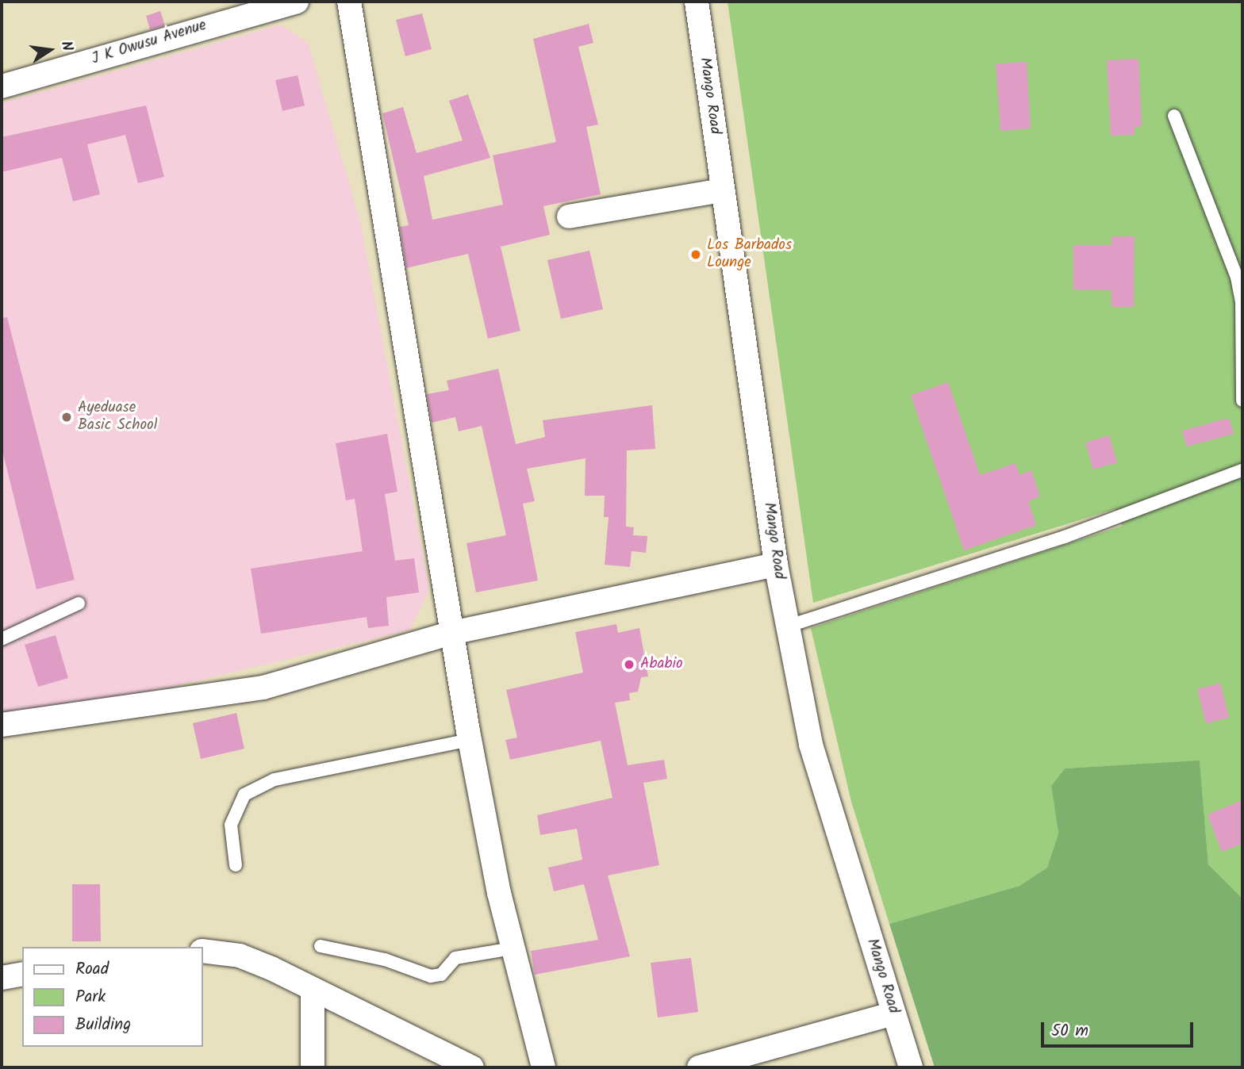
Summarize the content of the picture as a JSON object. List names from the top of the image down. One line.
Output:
{"streets":{"street":["J K Owusu Avenue","Mango Road"]},"places":["Los Barbados Lounge","Ayeduase Basic School","Ababio"],"legend":["Road","Park","Building"],"scale_bar":"50 m","north":"right"}
